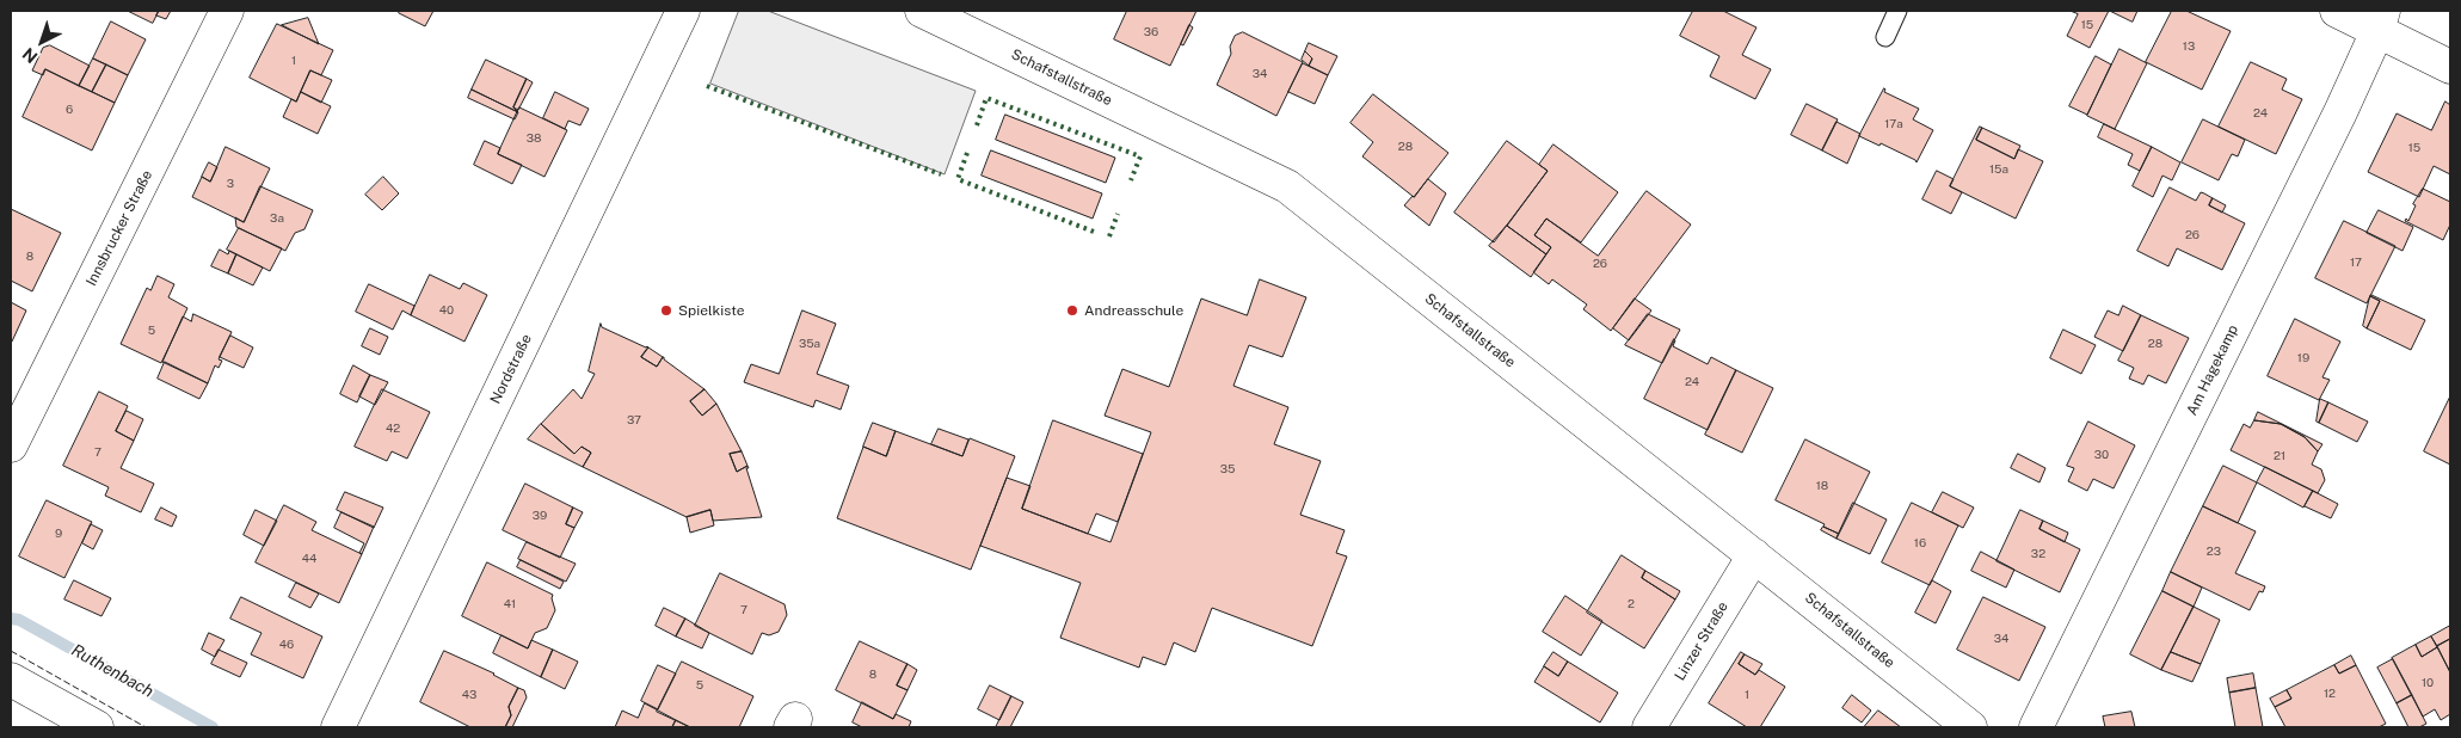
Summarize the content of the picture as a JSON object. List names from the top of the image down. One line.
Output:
{"streets":{"street":["Schafstallstraße","Innsbrucker Straße","Nordstraße","Am Hagekamp","Linzer Straße"]},"crossings":[["Schafstallstraße","Linzer Straße"]],"water":["Ruthenbach"],"places":["Spielkiste","Andreasschule"],"house_numbers":["15","36","13","1","34","6","24","17a","38","28","15","15a","3","3a","26","8","17","26","40","5","35a","28","19","24","37","42","7","30","21","35","18","39","9","16","23","32","44","41","2","7","34","46","8","10","5","12","43","1"],"north":"bottom left"}
